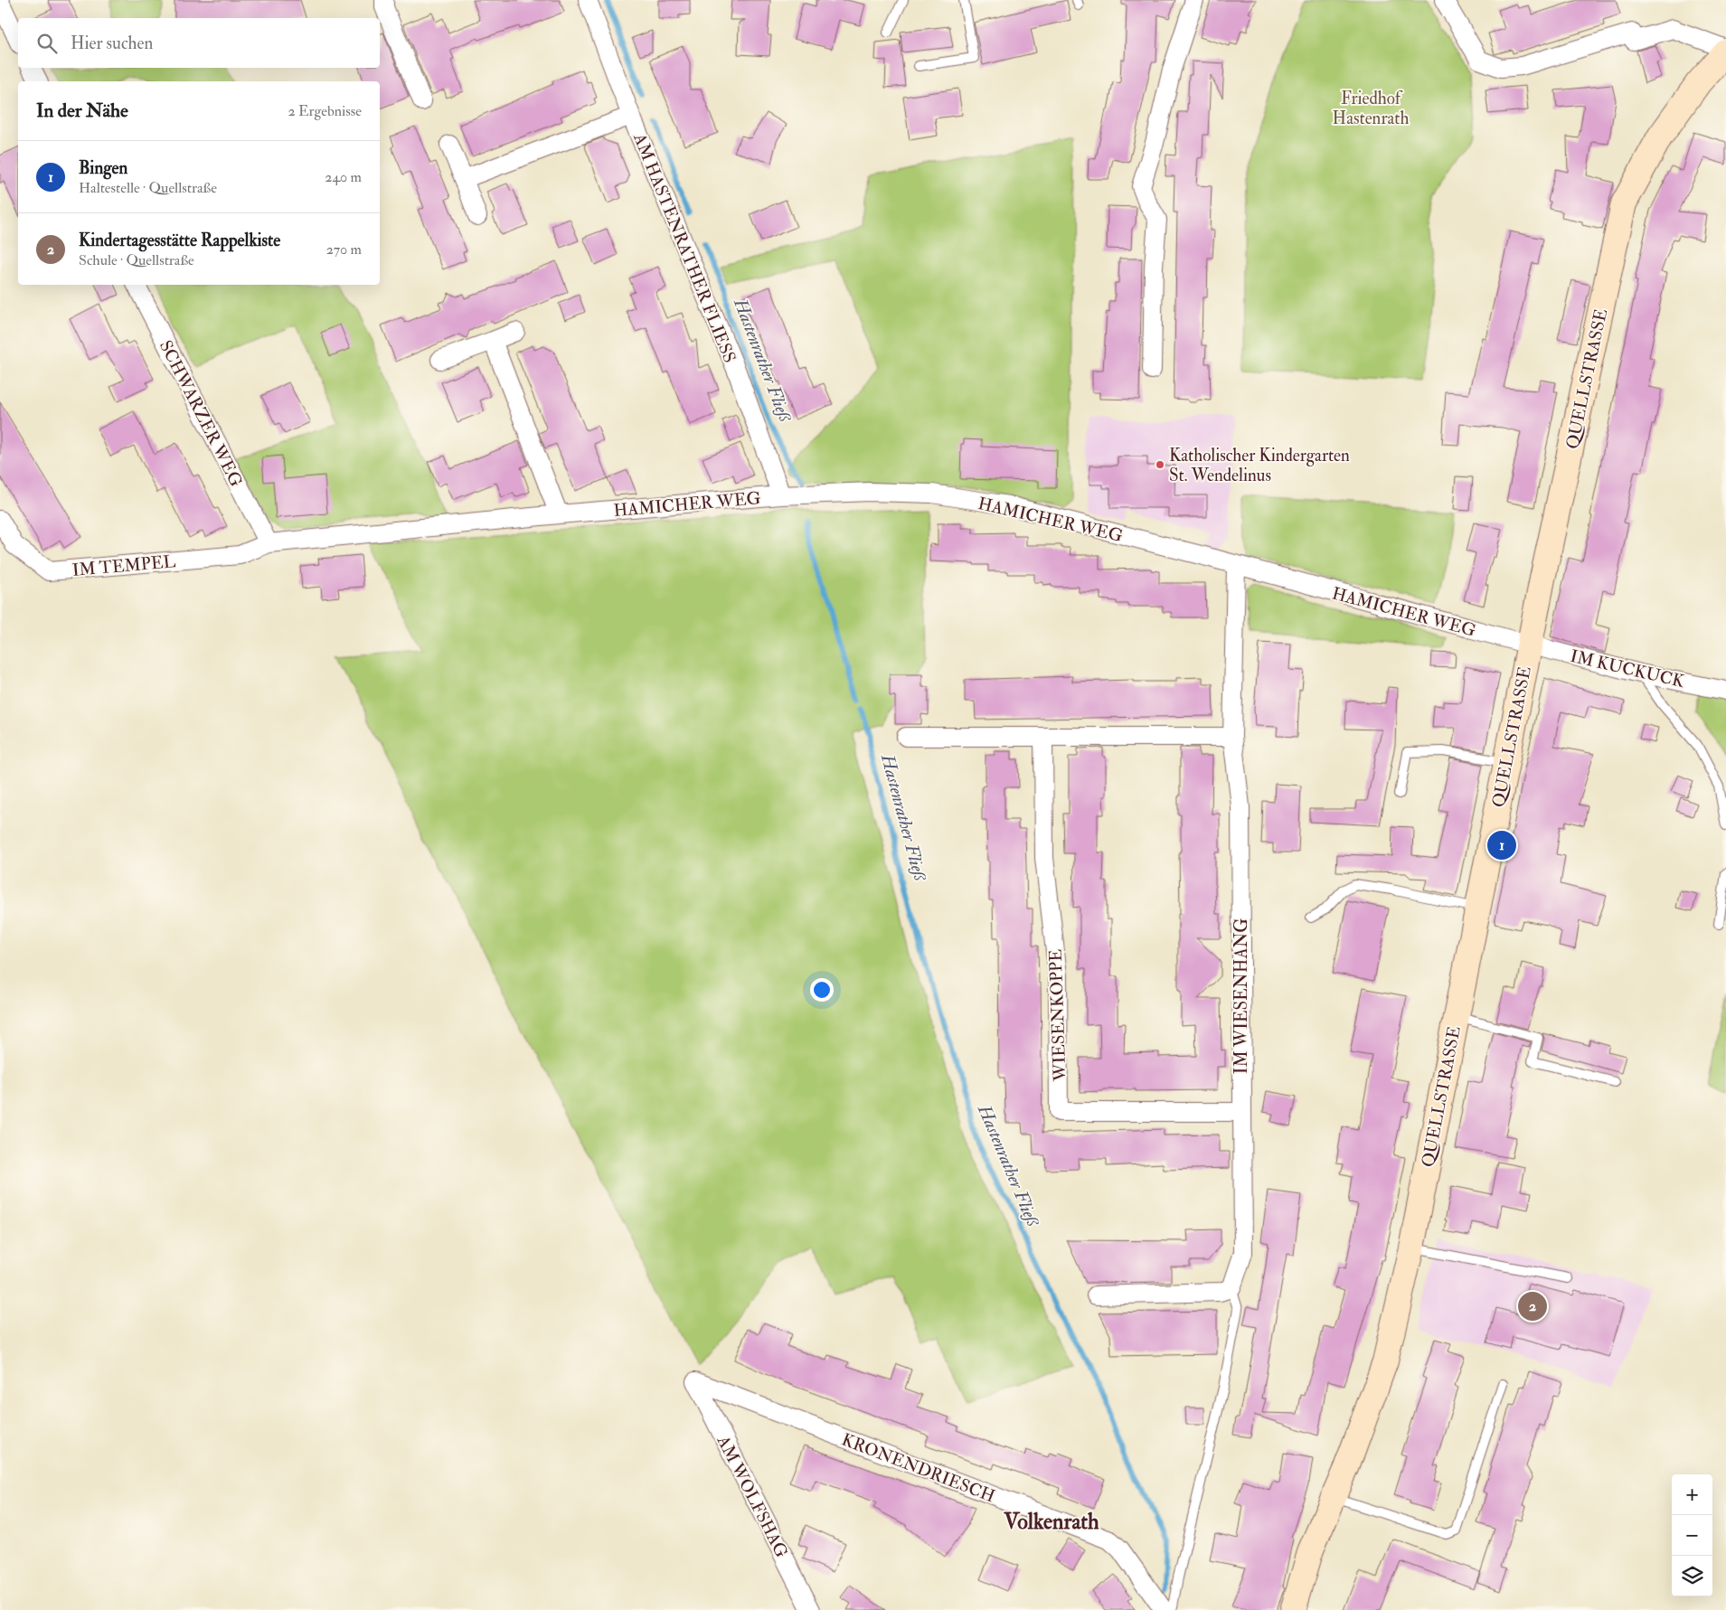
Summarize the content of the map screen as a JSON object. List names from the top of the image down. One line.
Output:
{"streets":{"main road":["QUELLSTRASSE"],"street":["AM HASTENRATHER FLIESS","SCHWARZER WEG","HAMICHER WEG","IM TEMPEL","IM KUCKUCK","IM WIESENHANG","WIESENKOPPE","KRONENDRIESCH","AM WOLFSHAG"]},"crossings":[["AM HASTENRATHER FLIESS","HAMICHER WEG"],["QUELLSTRASSE","HAMICHER WEG"],["QUELLSTRASSE","IM KUCKUCK"],["SCHWARZER WEG","HAMICHER WEG"],["SCHWARZER WEG","IM TEMPEL"],["HAMICHER WEG","IM TEMPEL"],["HAMICHER WEG","IM KUCKUCK"],["HAMICHER WEG","IM WIESENHANG"],["IM WIESENHANG","WIESENKOPPE"],["KRONENDRIESCH","AM WOLFSHAG"]],"districts":["Volkenrath"],"water":["Hastenrather Fließ"],"parks":["Friedhof Hastenrath"],"places":["Katholischer Kindergarten St. Wendelinus"],"page":{"search":"Hier suchen","heading":["In der Nähe","2 Ergebnisse"],"list":[{"mark":"1","name":"Bingen","note":"Haltestelle · Quellstraße","value":"240 m"},{"mark":"2","name":"Kindertagesstätte Rappelkiste","note":"Schule · Quellstraße","value":"270 m"}],"pins":["1","2"],"map_buttons":["+","−"]}}
